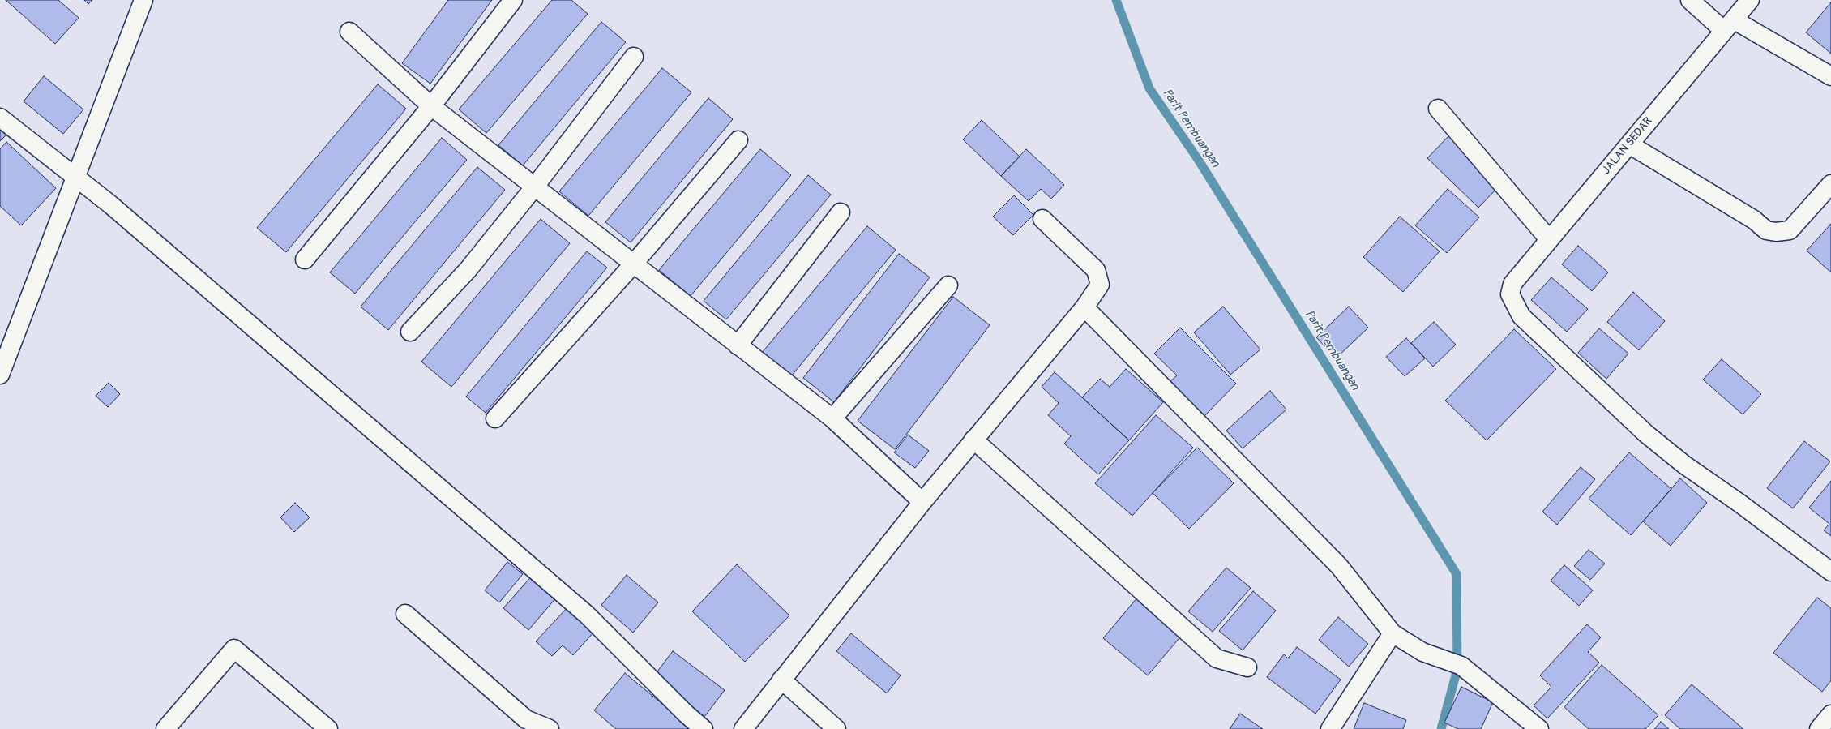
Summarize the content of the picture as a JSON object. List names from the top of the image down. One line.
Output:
{"streets":{"street":["JALAN SEDAR"]},"water":["Parit Pembuangan"]}
